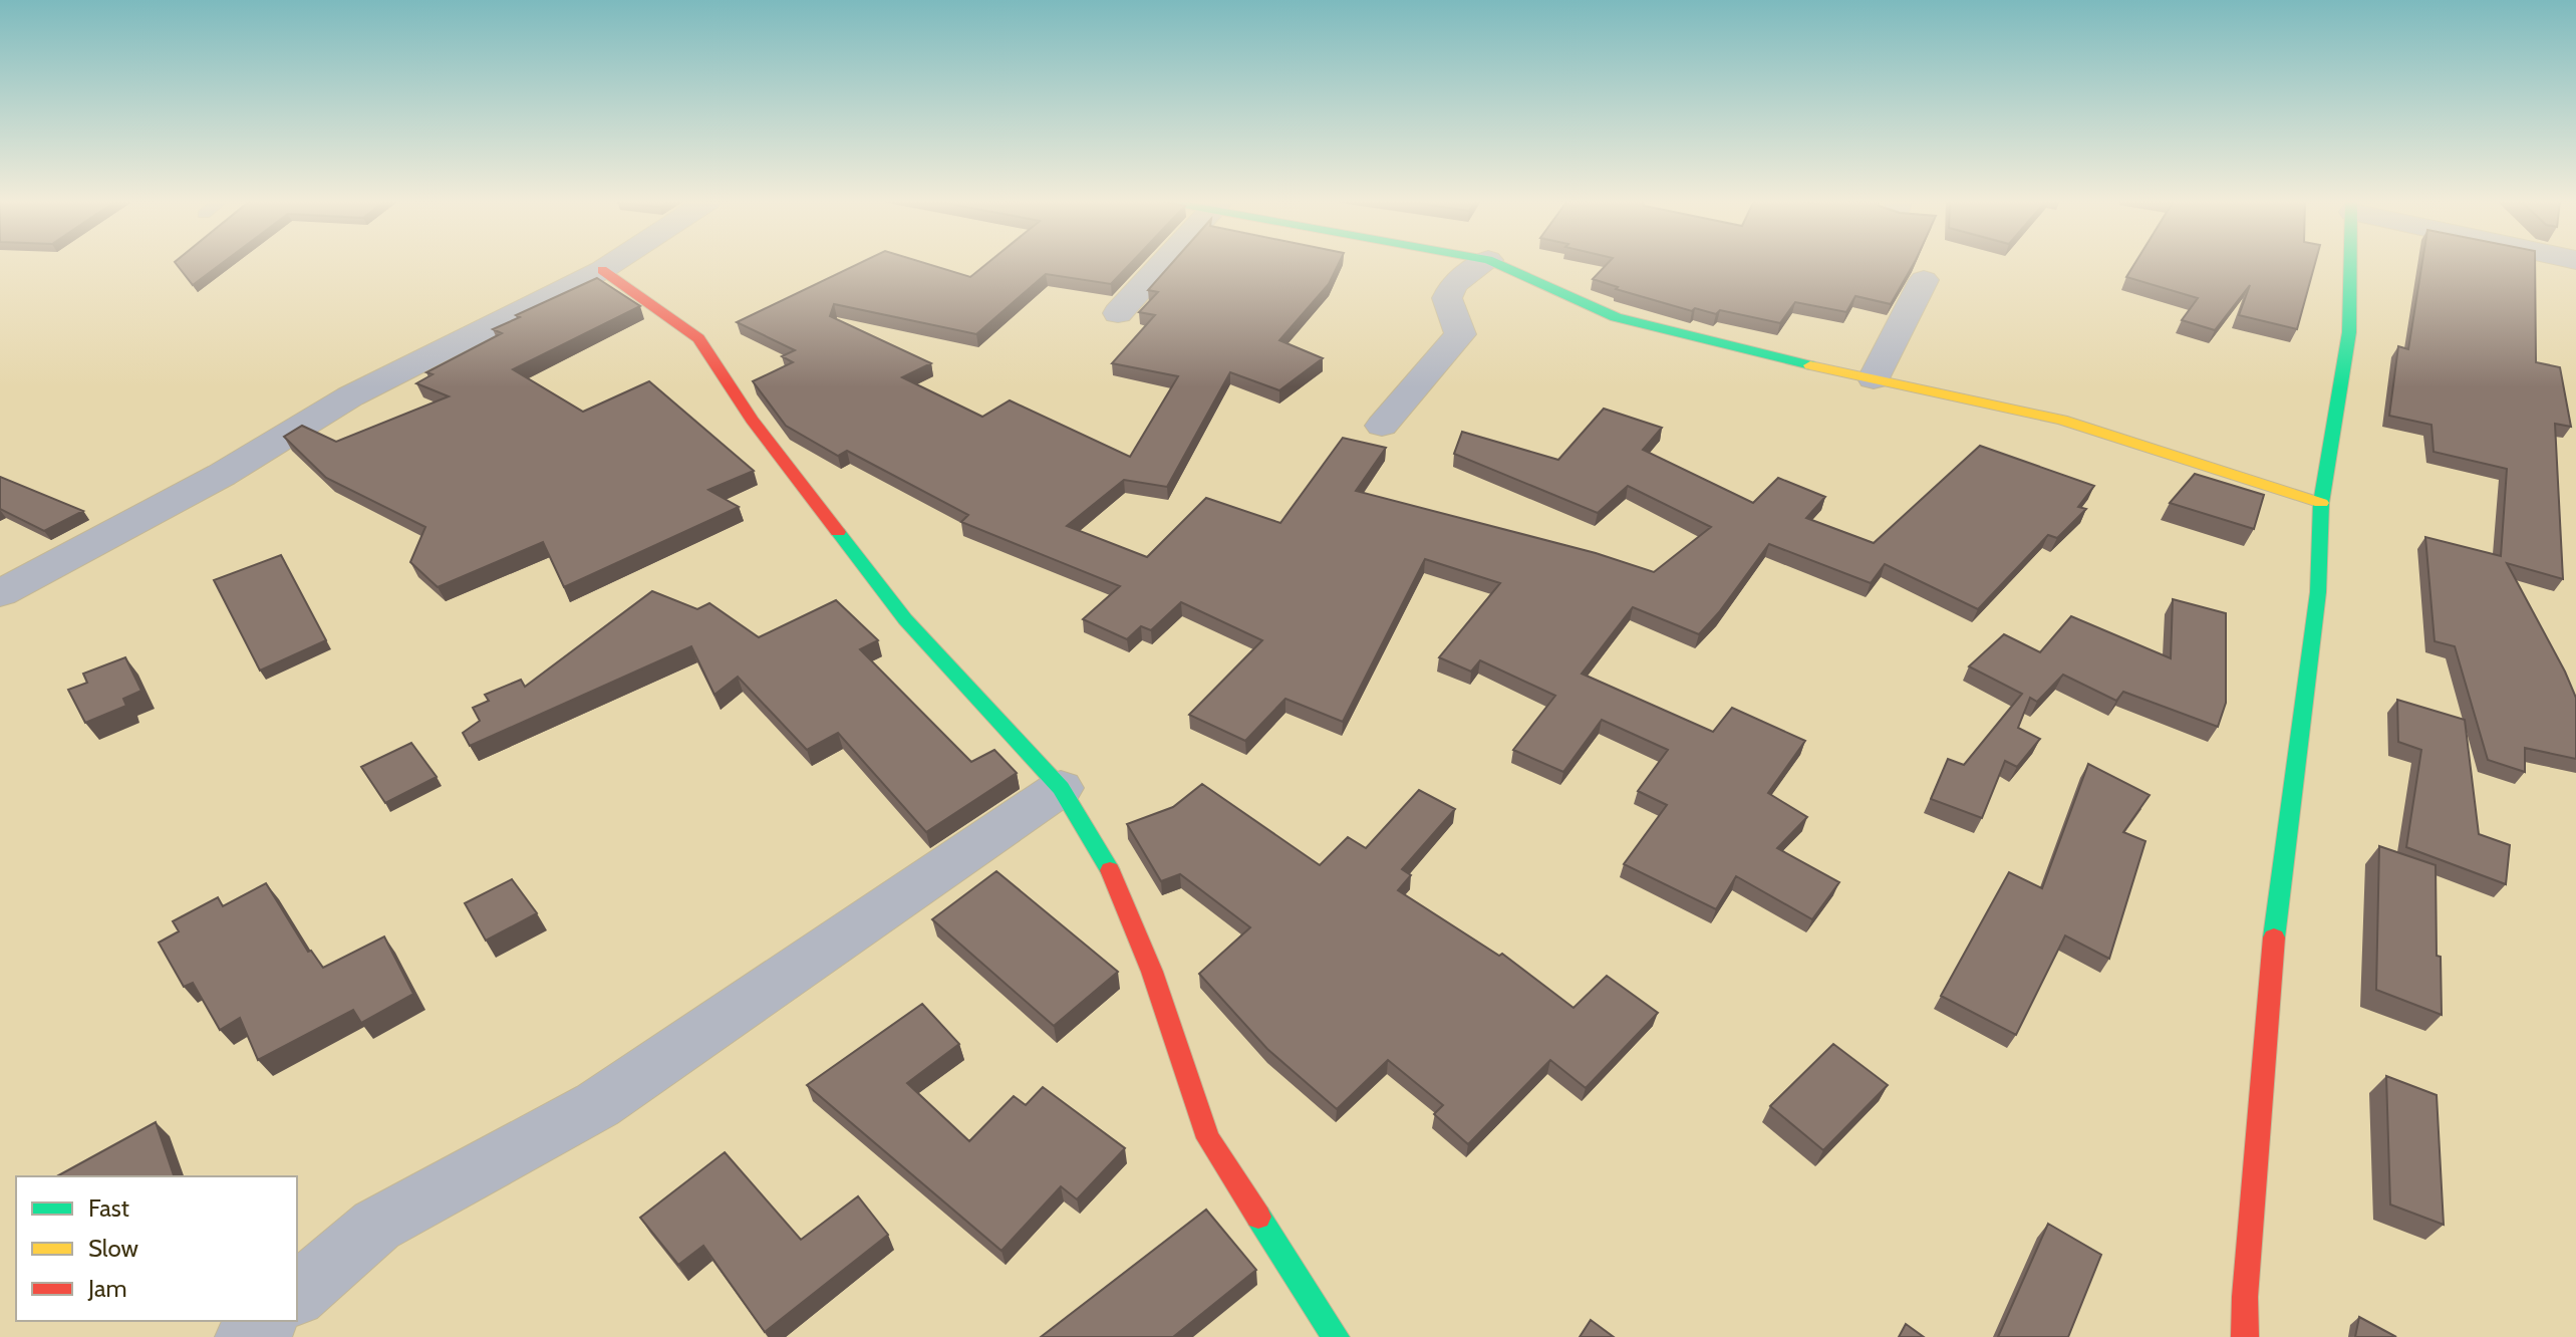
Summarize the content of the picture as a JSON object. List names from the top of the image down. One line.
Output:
{"legend":["Fast","Slow","Jam"]}
